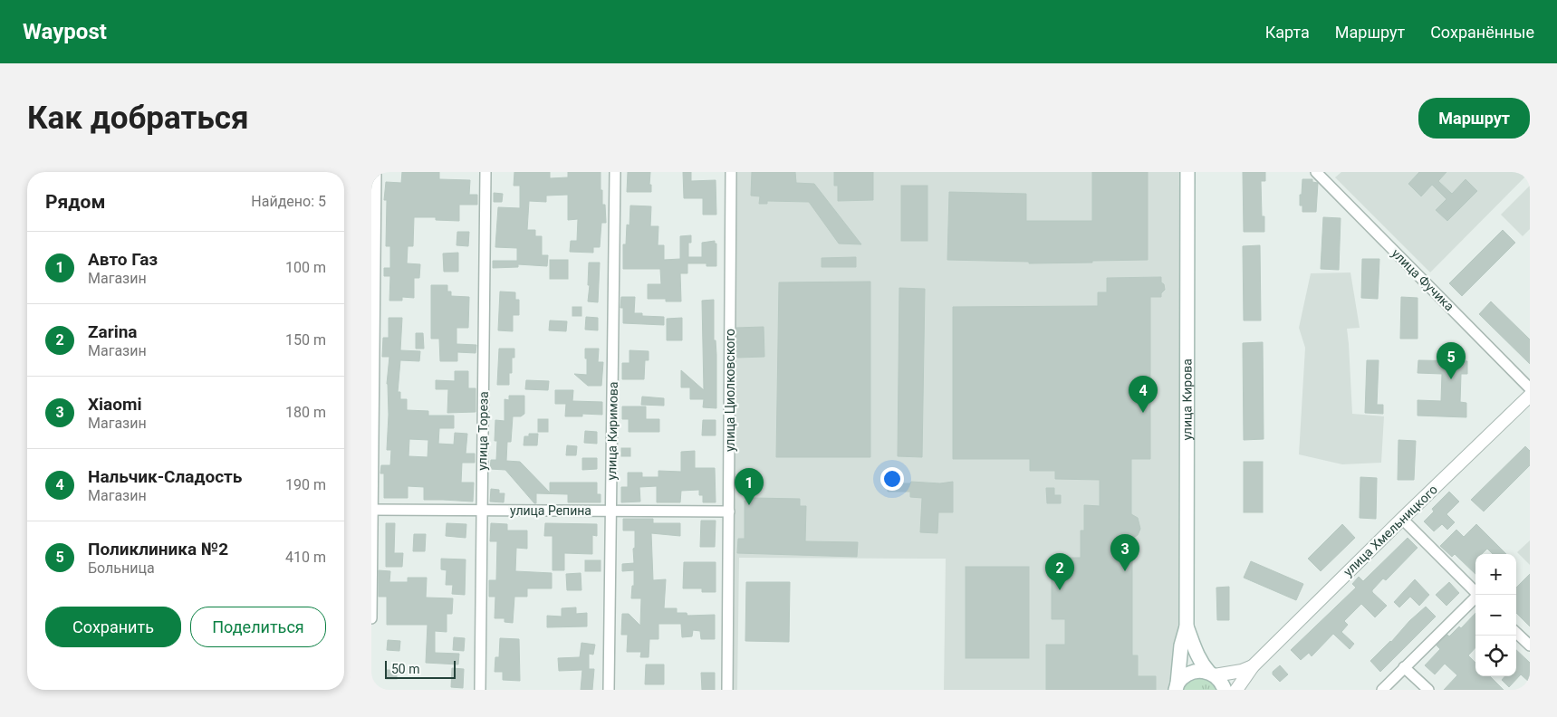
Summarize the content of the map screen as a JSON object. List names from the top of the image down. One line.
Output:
{"streets":{"main road":["улица Кирова"],"street":["улица Фучика","улица Циолковского","улица Тореза","улица Киримова","улица Репина","улица Хмельницкого"]},"crossings":[["улица Циолковского","улица Репина"],["улица Тореза","улица Репина"],["улица Киримова","улица Репина"]],"scale_bar":"50 m","page":{"header":"Waypost","nav":["Карта","Маршрут","Сохранённые"],"buttons":["Маршрут",["Сохранить","Поделиться"]],"title":"Как добраться","heading":["Рядом","Найдено: 5"],"list":[{"mark":"1","name":"Авто Газ","note":"Магазин","value":"100 m"},{"mark":"2","name":"Zarina","note":"Магазин","value":"150 m"},{"mark":"3","name":"Xiaomi","note":"Магазин","value":"180 m"},{"mark":"4","name":"Нальчик-Сладость","note":"Магазин","value":"190 m"},{"mark":"5","name":"Поликлиника №2","note":"Больница","value":"410 m"}],"pins":["5","4","1","3","2"],"map_buttons":["+","−"],"scale":"50 m"}}
